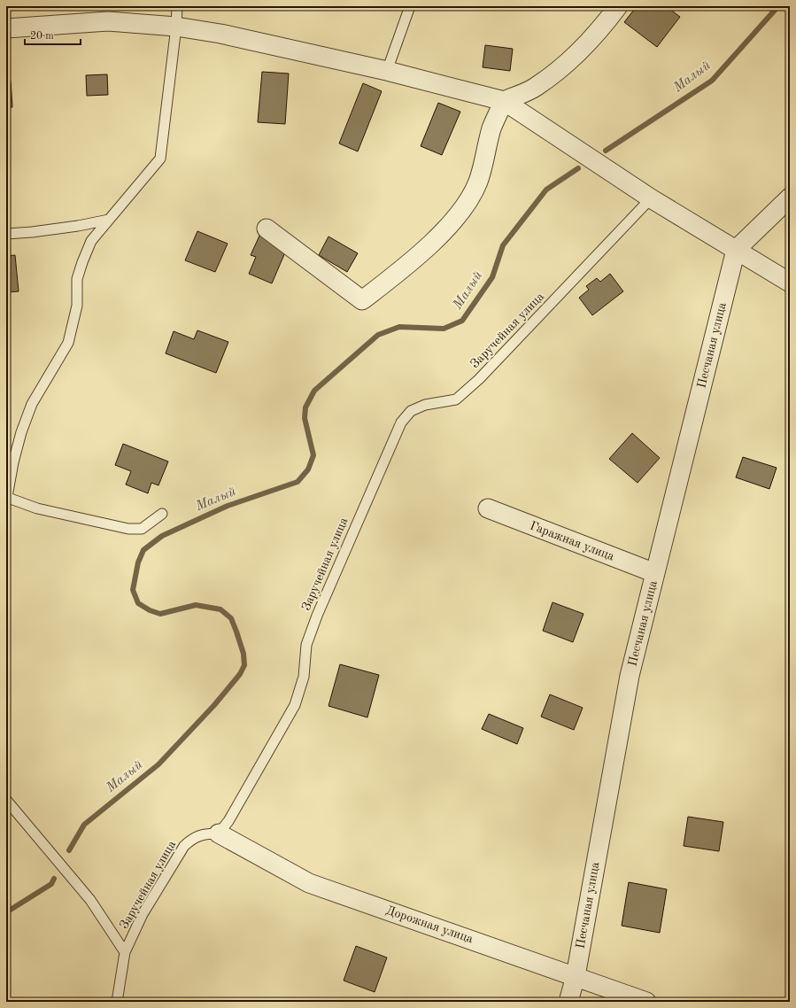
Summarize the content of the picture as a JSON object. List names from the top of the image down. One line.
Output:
{"streets":{"street":["Песчаная улица","Гаражная улица","Дорожная улица"],"lane":["Заручейная улица"]},"crossings":[["Заручейная улица","Дорожная улица"],["Песчаная улица","Гаражная улица"],["Песчаная улица","Дорожная улица"]],"water":["Малый"],"scale_bar":"20 m"}
